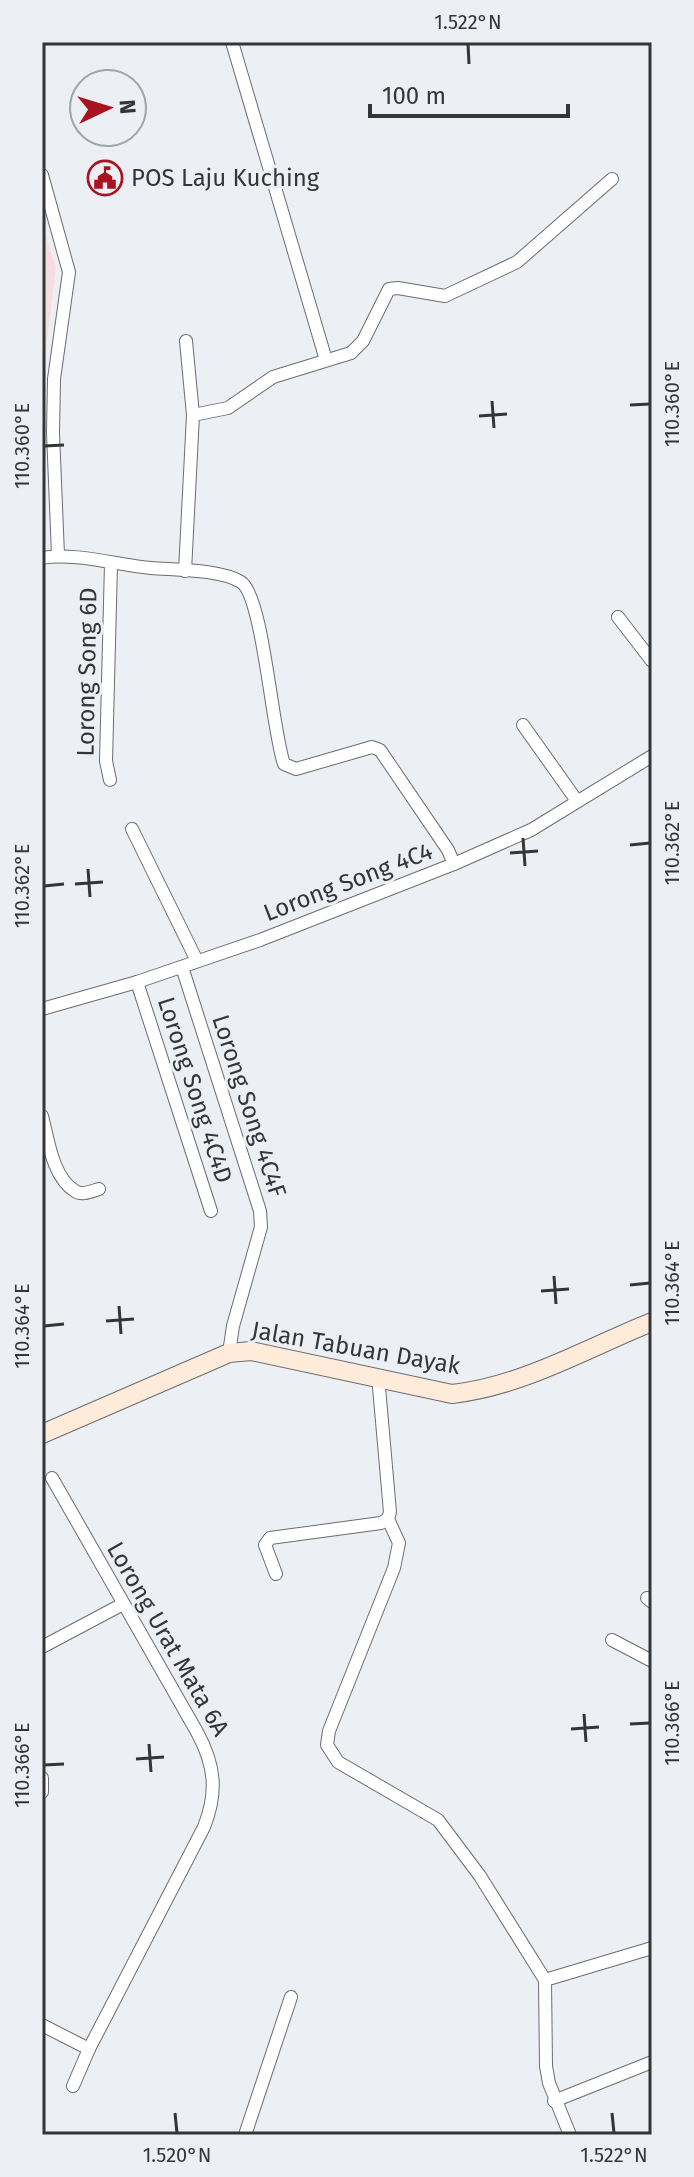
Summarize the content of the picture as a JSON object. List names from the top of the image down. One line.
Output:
{"streets":{"street":["Lorong Song 6D","Lorong Song 4C4","Lorong Song 4C4D","Lorong Song 4C4F","Jalan Tabuan Dayak","Lorong Urat Mata 6A"]},"crossings":[["Lorong Song 4C4","Lorong Song 4C4D"],["Lorong Song 4C4","Lorong Song 4C4F"],["Lorong Song 4C4F","Jalan Tabuan Dayak"]],"places":{"public building":["POS Laju Kuching"]},"scale_bar":"100 m","north":"right","coordinates":["1.522°N","110.360°E","110.362°E","110.364°E","110.366°E","1.520°N"]}
